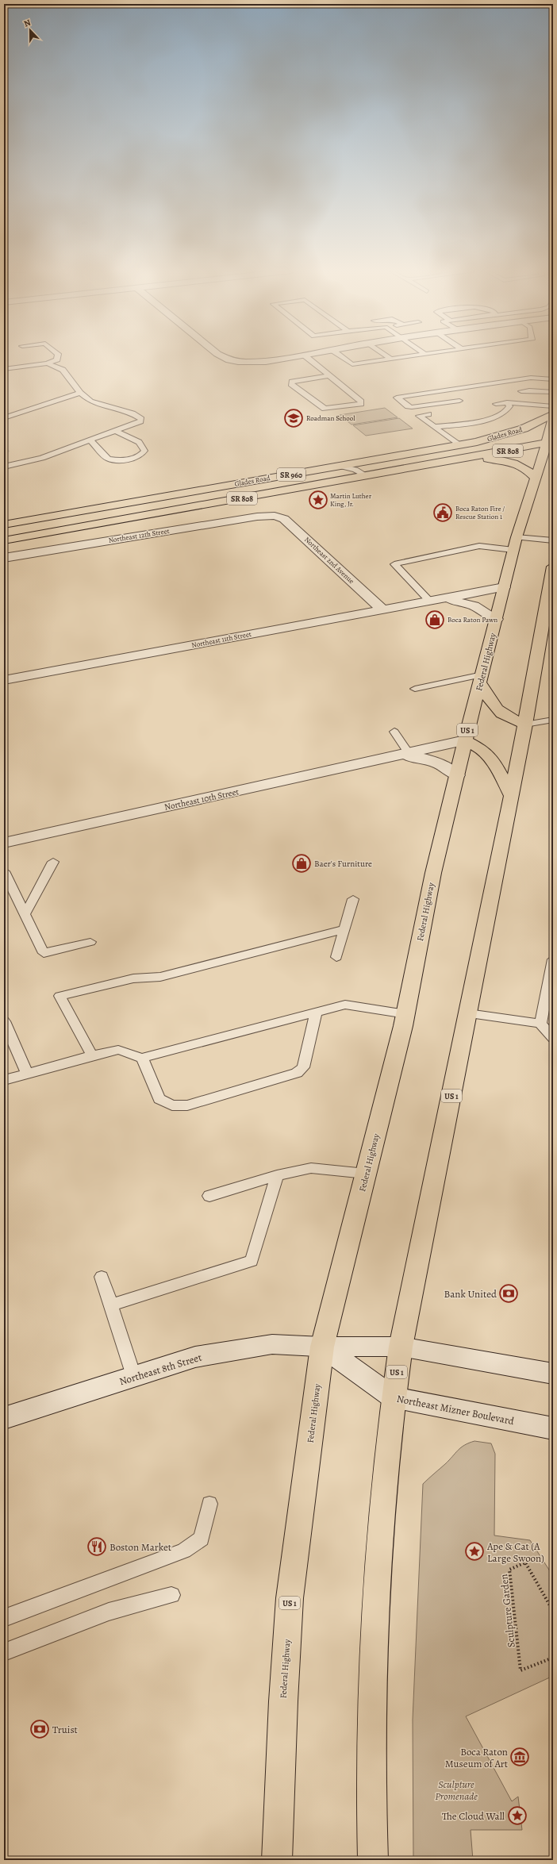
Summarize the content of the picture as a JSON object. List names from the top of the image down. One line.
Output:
{"streets":{"main road":["Glades Road","SR 808","SR 960","Federal Highway","US 1"],"street":["Northeast 12th Street","Northeast 2nd Avenue","Northeast 11th Street","Northeast 10th Street","Northeast 8th Street","Northeast Mizner Boulevard"],"path":["Sculpture Garden"]},"crossings":[["Glades Road","US 1"],["Northeast 12th Street","Northeast 2nd Avenue"],["Northeast 2nd Avenue","Northeast 11th Street"],["Northeast 11th Street","Federal Highway"],["Federal Highway","US 1"],["Federal Highway","Northeast 10th Street"],["Federal Highway","Northeast 8th Street"],["Federal Highway","Northeast Mizner Boulevard"],["US 1","Northeast Mizner Boulevard"],["Northeast 8th Street","Northeast Mizner Boulevard"]],"parks":["Sculpture Promenade"],"places":{"school or university":["Roadman School"],"place":["Martin Luther King, Jr.","Ape & Cat (A Large Swoon)","The Cloud Wall"],"public building":["Boca Raton Fire / Rescue Station 1"],"shop":["Boca Raton Pawn","Baer's Furniture"],"bank":["Bank United","Truist"],"restaurant":["Boston Market"],"museum":["Boca Raton Museum of Art"]},"north":"top"}
